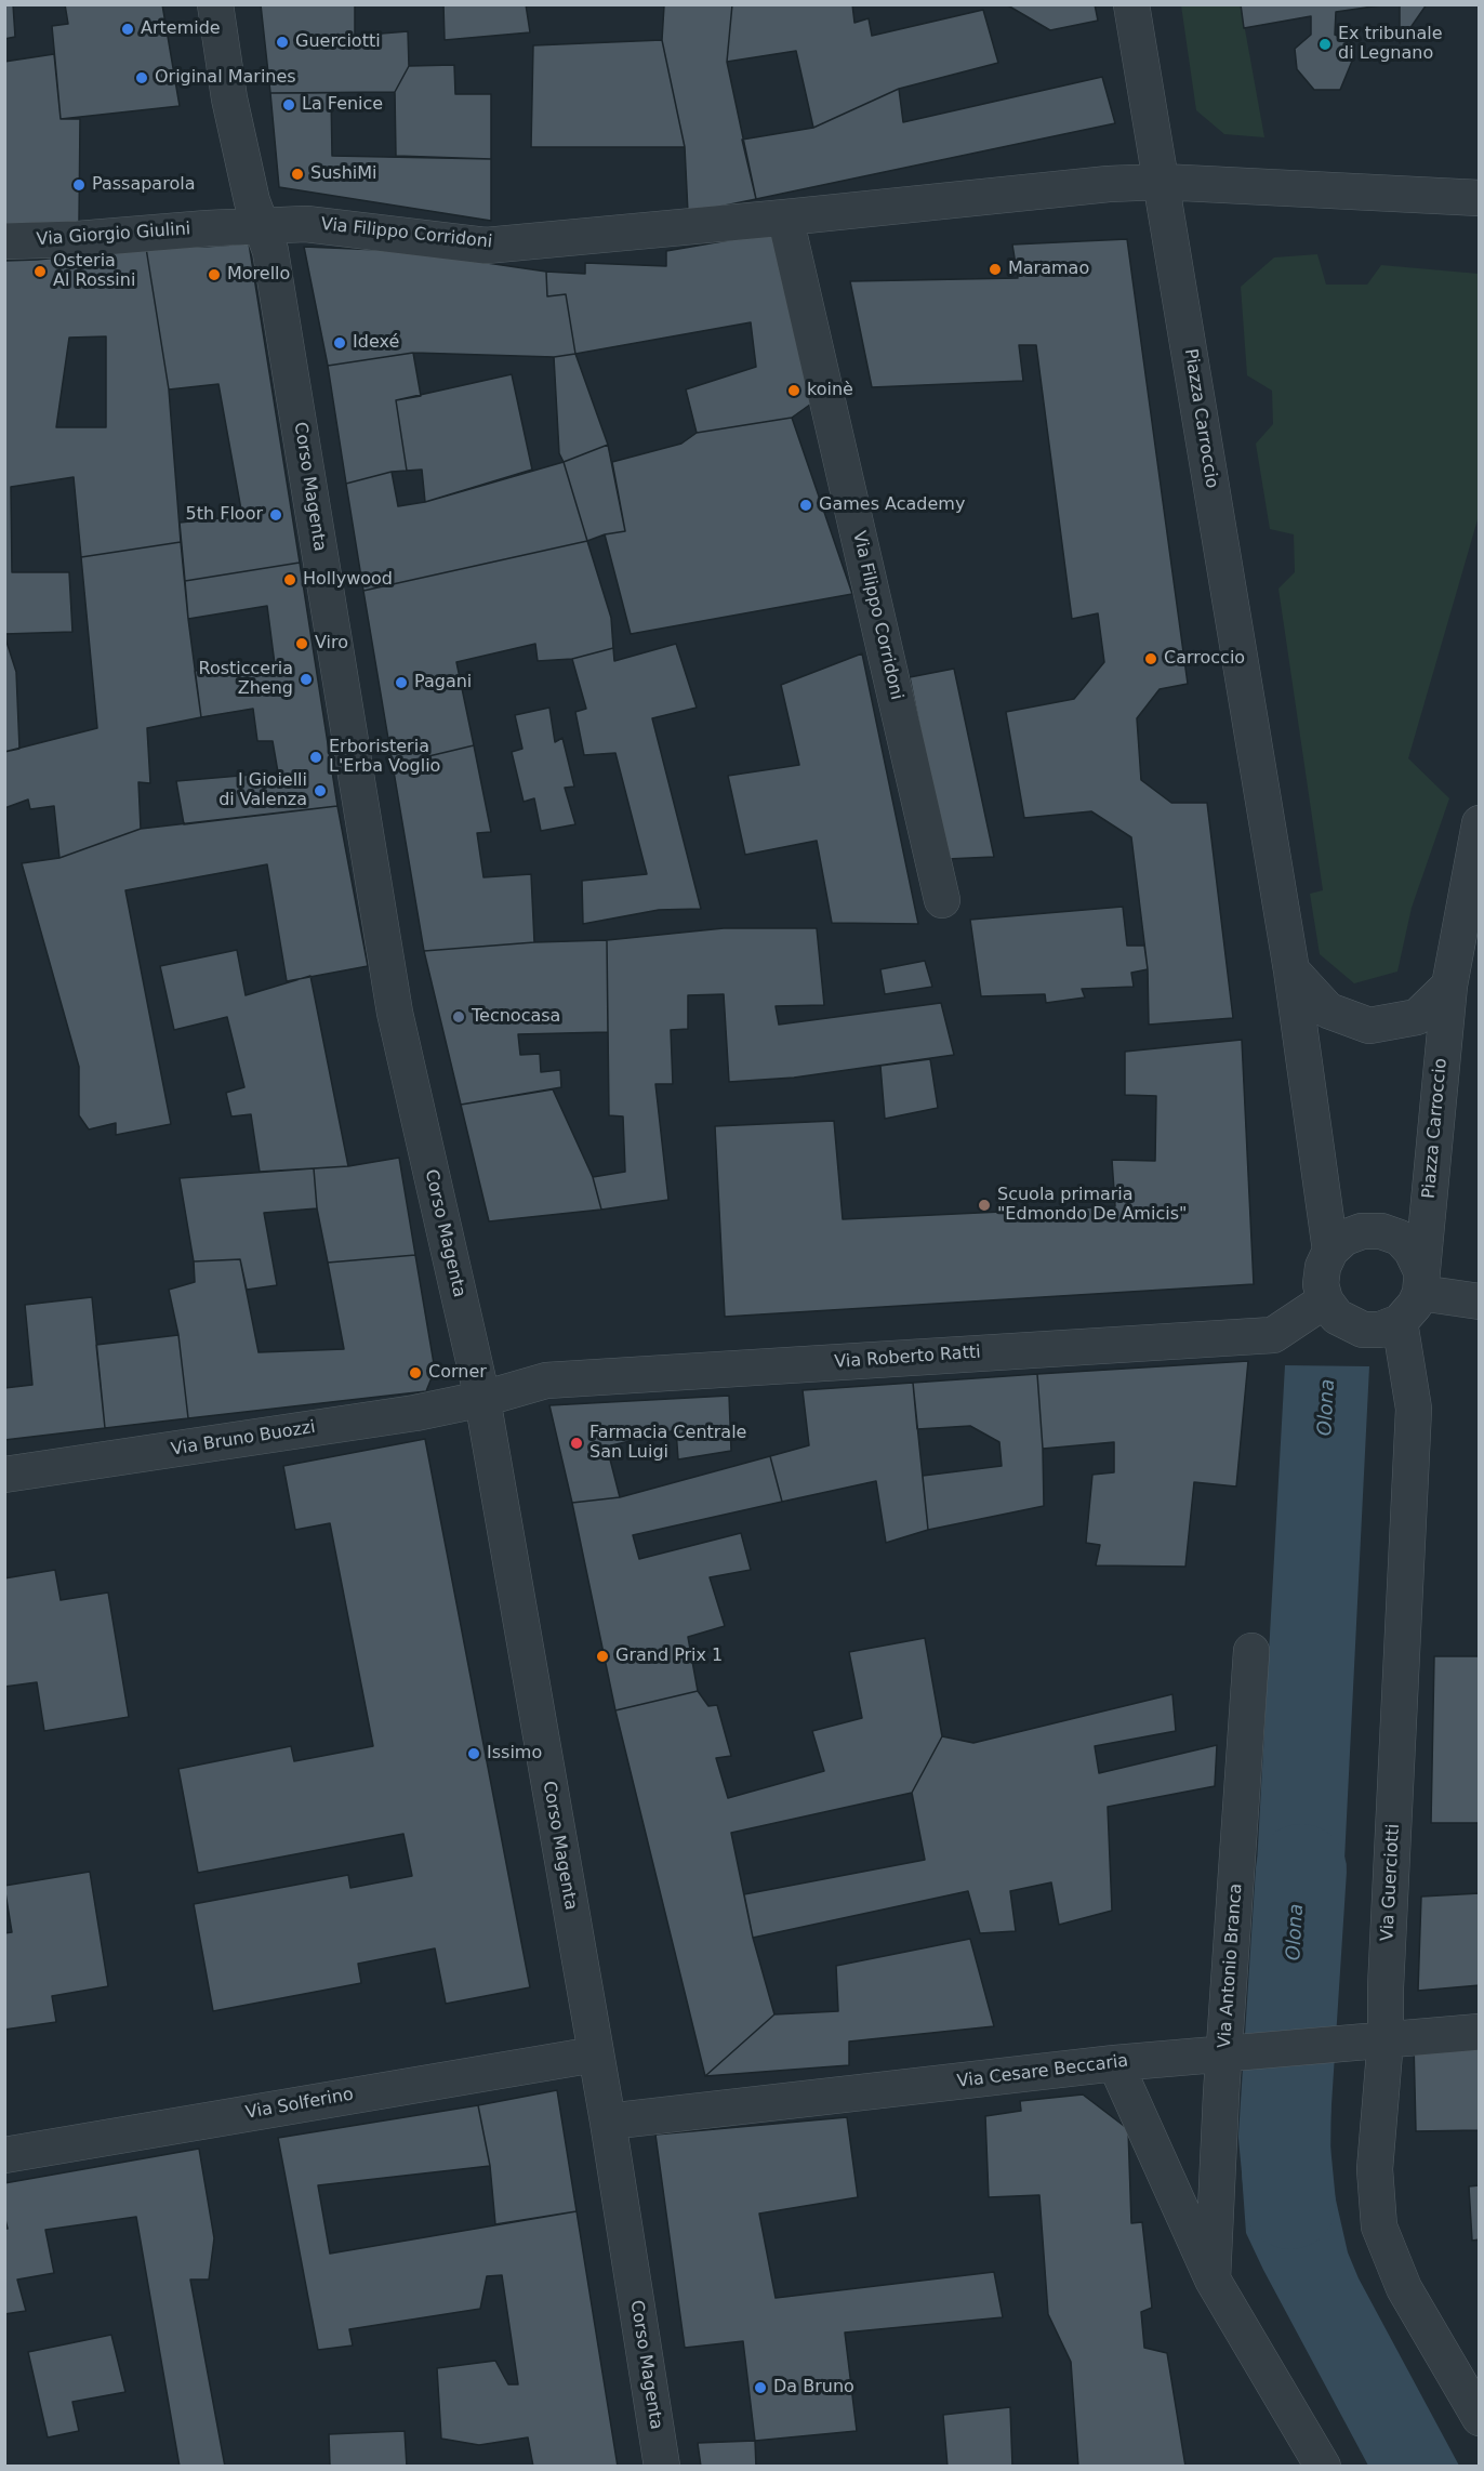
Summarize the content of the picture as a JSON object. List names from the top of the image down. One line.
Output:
{"streets":{"street":["Via Filippo Corridoni","Via Giorgio Giulini","Piazza Carroccio","Corso Magenta","Via Roberto Ratti","Via Bruno Buozzi","Via Guerciotti","Via Antonio Branca","Via Cesare Beccaria","Via Solferino"]},"crossings":[["Via Filippo Corridoni","Via Giorgio Giulini"],["Via Filippo Corridoni","Piazza Carroccio"],["Via Filippo Corridoni","Corso Magenta"],["Via Giorgio Giulini","Corso Magenta"],["Piazza Carroccio","Via Roberto Ratti"],["Piazza Carroccio","Via Guerciotti"],["Corso Magenta","Via Roberto Ratti"],["Corso Magenta","Via Bruno Buozzi"],["Corso Magenta","Via Cesare Beccaria"],["Corso Magenta","Via Solferino"],["Via Roberto Ratti","Via Bruno Buozzi"],["Via Roberto Ratti","Via Guerciotti"],["Via Guerciotti","Via Cesare Beccaria"],["Via Antonio Branca","Via Cesare Beccaria"]],"water":["Olona"],"places":["Artemide","Guerciotti","Ex tribunale di Legnano","Original Marines","La Fenice","SushiMi","Passaparola","Maramao","Osteria Al Rossini","Morello","Idexé","koinè","Games Academy","5th Floor","Hollywood","Viro","Carroccio","Rosticceria Zheng","Pagani","Erboristeria L'Erba Voglio","I Gioielli di Valenza","Tecnocasa","Scuola primaria \"Edmondo De Amicis\"","Corner","Farmacia Centrale San Luigi","Grand Prix 1","Issimo","Da Bruno"]}
